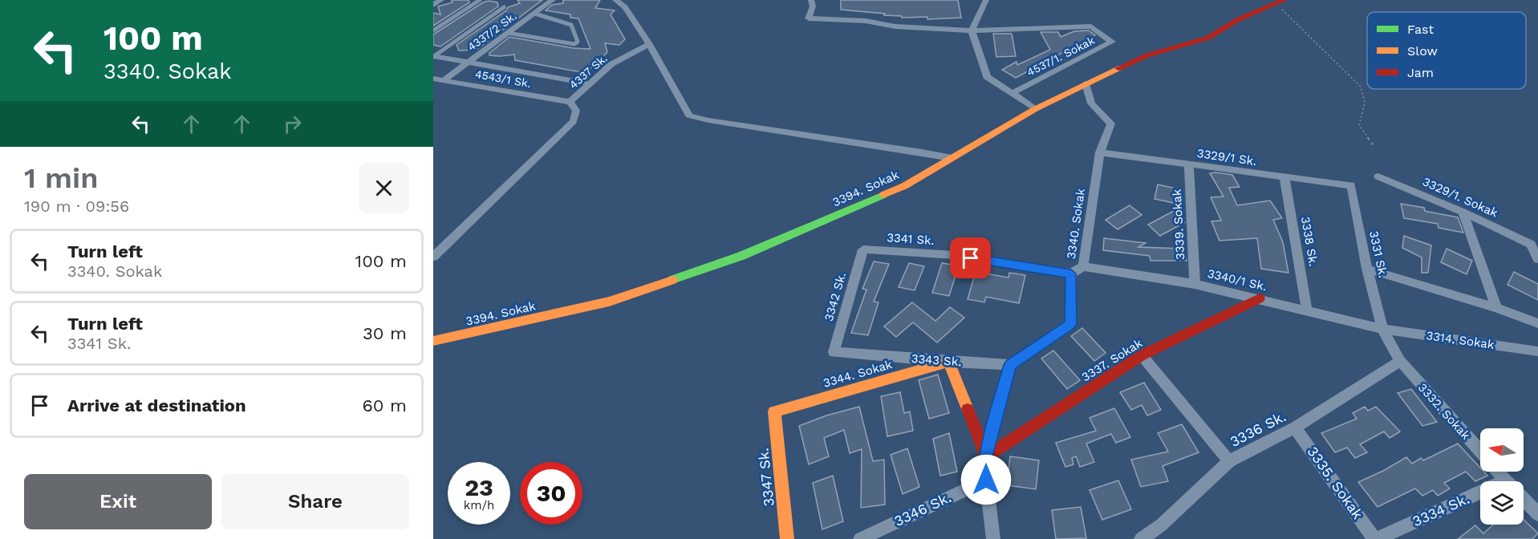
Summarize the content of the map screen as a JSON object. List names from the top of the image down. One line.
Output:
{"streets":{"street":["4337/2 Sk.","4537/1. Sokak","4337 Sk.","4543/1 Sk.","3329/1 Sk.","3394. Sokak","3329/1. Sokak","3340. Sokak","3339. Sokak","3341 Sk.","3338 Sk.","3331 Sk.","3340/1 Sk.","3342 Sk.","3314. Sokak","3343 Sk.","3337. Sokak","3344. Sokak","3332. Sokak","3336 Sk.","3347 Sk.","3335. Sokak","3346 Sk.","3334 Sk."]},"crossings":[["4337/2 Sk.","4543/1 Sk."],["4337 Sk.","4543/1 Sk."],["3329/1 Sk.","3340. Sokak"],["3329/1 Sk.","3339. Sokak"],["3329/1 Sk.","3338 Sk."],["3329/1 Sk.","3331 Sk."],["3394. Sokak","3340. Sokak"],["3340. Sokak","3341 Sk."],["3340. Sokak","3340/1 Sk."],["3340. Sokak","3343 Sk."],["3339. Sokak","3340/1 Sk."],["3341 Sk.","3342 Sk."],["3338 Sk.","3340/1 Sk."],["3331 Sk.","3340/1 Sk."],["3331 Sk.","3314. Sokak"],["3331 Sk.","3332. Sokak"],["3331 Sk.","3336 Sk."],["3340/1 Sk.","3314. Sokak"],["3340/1 Sk.","3337. Sokak"],["3342 Sk.","3343 Sk."],["3343 Sk.","3344. Sokak"],["3344. Sokak","3347 Sk."],["3332. Sokak","3336 Sk."],["3336 Sk.","3335. Sokak"],["3335. Sokak","3334 Sk."]],"legend":["Fast","Slow","Jam"],"north":"left","page":{"turn":["100 m","3340. Sokak"],"heading":["1 min","190 m · 09:56"],"list":[{"name":"Turn left","note":"3340. Sokak","value":"100 m"},{"name":"Turn left","note":"3341 Sk.","value":"30 m"},{"name":"Arrive at destination","value":"60 m"}],"speed":"23 km/h","limit":"30","buttons":["Exit","Share"]}}
